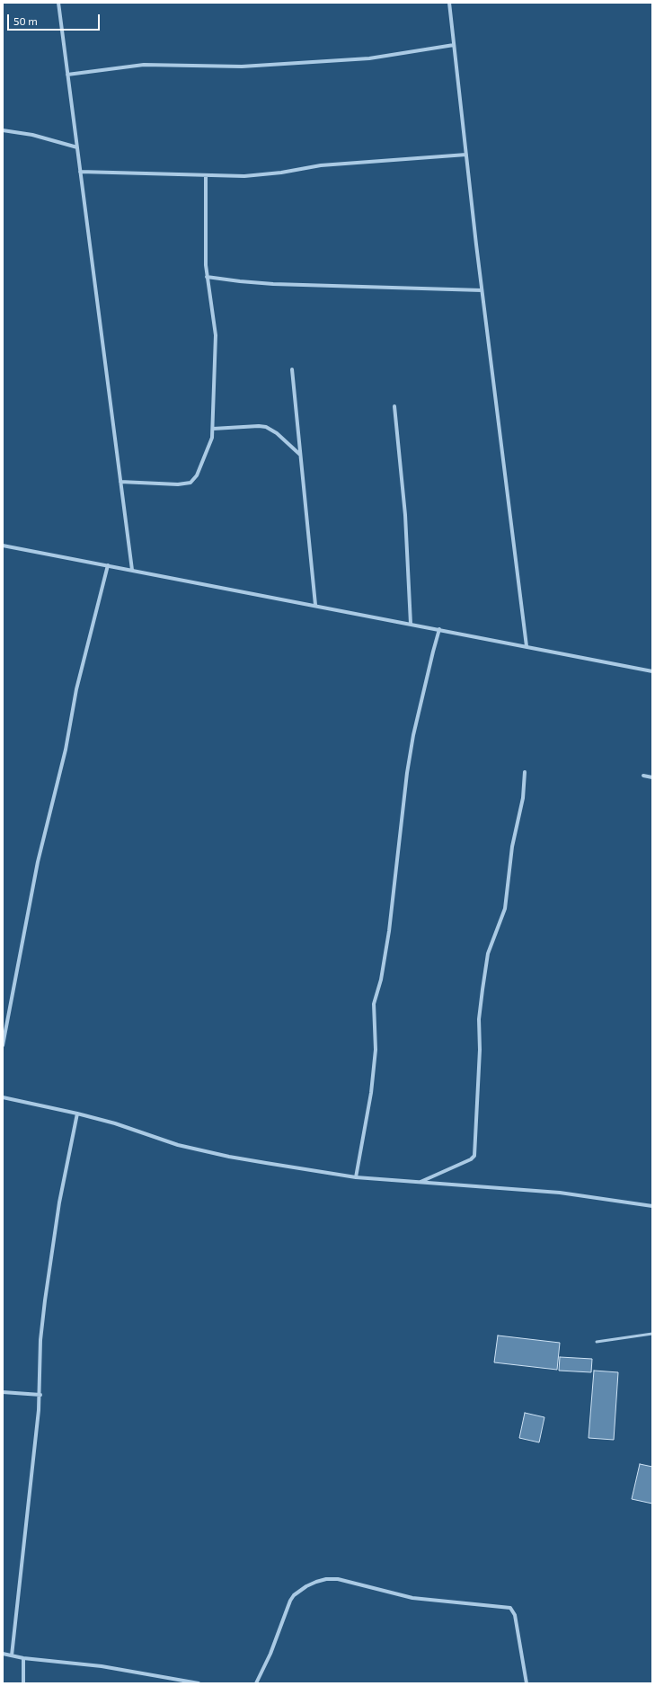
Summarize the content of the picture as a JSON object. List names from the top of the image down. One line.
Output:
{"scale_bar":"50 m"}
